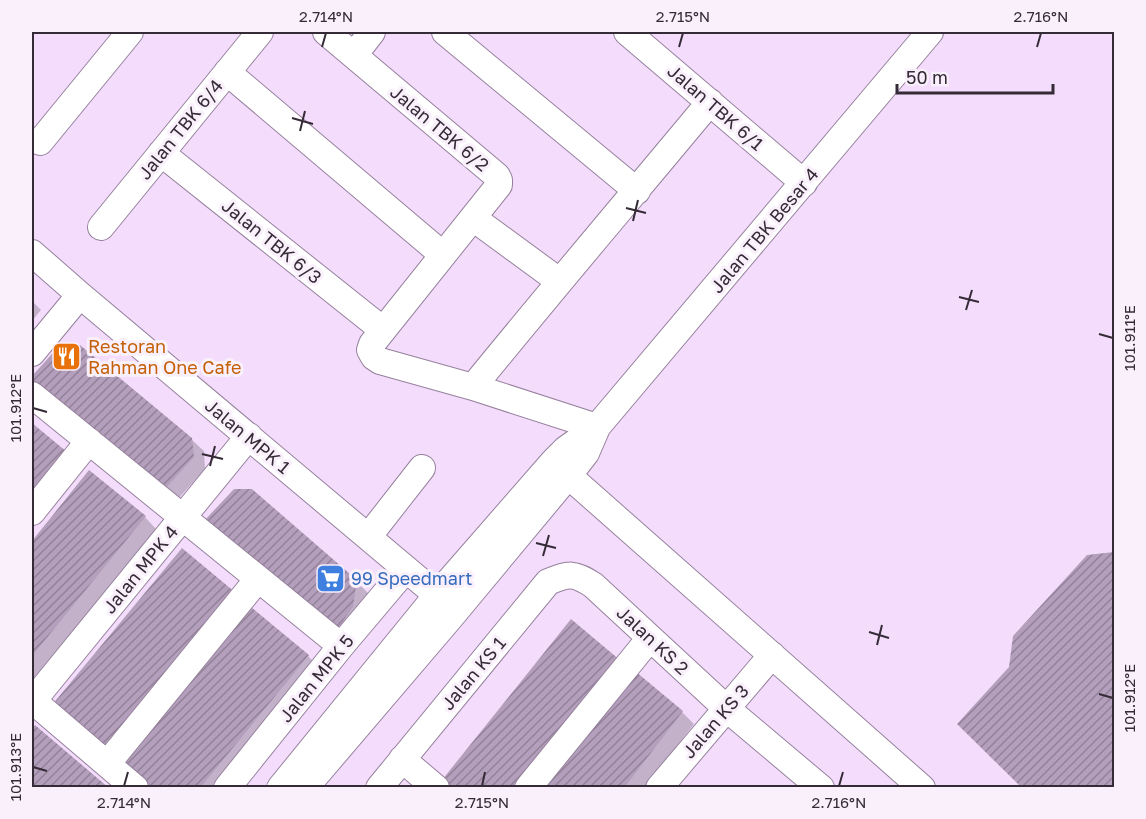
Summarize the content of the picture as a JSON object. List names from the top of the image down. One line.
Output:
{"streets":{"street":["Jalan TBK 6/1","Jalan TBK 6/2","Jalan TBK 6/4","Jalan TBK Besar 4","Jalan TBK 6/3","Jalan MPK 1","Jalan MPK 4","Jalan KS 2","Jalan KS 1","Jalan MPK 5","Jalan KS 3"]},"crossings":[["Jalan TBK 6/1","Jalan TBK Besar 4"],["Jalan TBK 6/2","Jalan TBK 6/3"],["Jalan TBK 6/4","Jalan TBK 6/3"],["Jalan TBK Besar 4","Jalan TBK 6/3"],["Jalan MPK 1","Jalan MPK 4"],["Jalan MPK 1","Jalan MPK 5"],["Jalan KS 2","Jalan KS 1"],["Jalan KS 2","Jalan KS 3"]],"places":{"restaurant":["Restoran Rahman One Cafe"],"supermarket":["99 Speedmart"]},"scale_bar":"50 m","coordinates":["2.714°N","2.715°N","2.716°N","101.911°E","101.912°E","101.913°E"]}
